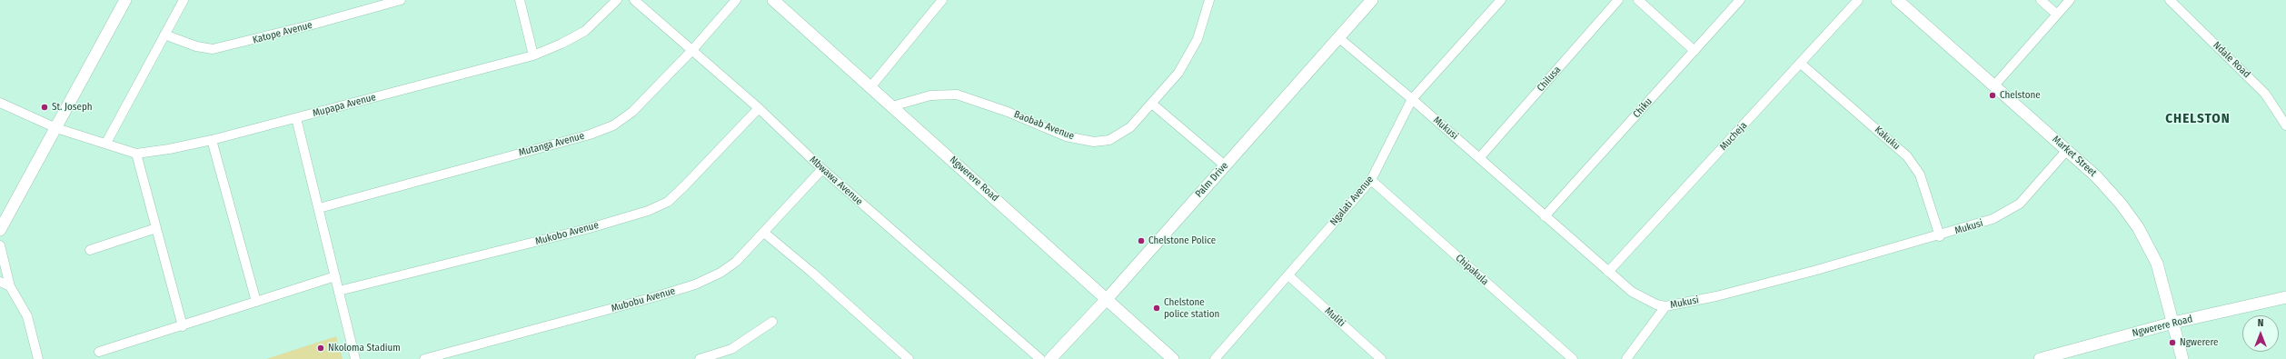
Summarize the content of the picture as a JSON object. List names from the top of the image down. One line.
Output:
{"streets":{"street":["Katope Avenue","Ndale Road","Chilusa","Mupapa Avenue","Chiku","Baobab Avenue","Mukusi","Mucheja","Kakuku","Mutanga Avenue","Market Street","Ngwerere Road","Palm Drive","Mbwawa Avenue","Ngalati Avenue","Mukobo Avenue","Chipakula","Mubobu Avenue","Muliti"]},"crossings":[["Chilusa","Mukusi"],["Chiku","Mukusi"],["Baobab Avenue","Ngwerere Road"],["Mukusi","Mucheja"],["Mukusi","Kakuku"],["Mukusi","Market Street"],["Mukusi","Palm Drive"],["Mukusi","Ngalati Avenue"],["Mucheja","Kakuku"],["Mutanga Avenue","Mbwawa Avenue"],["Market Street","Ngwerere Road"],["Ngwerere Road","Palm Drive"],["Mbwawa Avenue","Mukobo Avenue"],["Mbwawa Avenue","Mubobu Avenue"],["Ngalati Avenue","Chipakula"],["Ngalati Avenue","Muliti"]],"districts":["CHELSTON"],"places":["Chelstone","St. Joseph","Chelstone Police","Chelstone police station","Ngwerere","Nkoloma Stadium"],"north":"top"}
